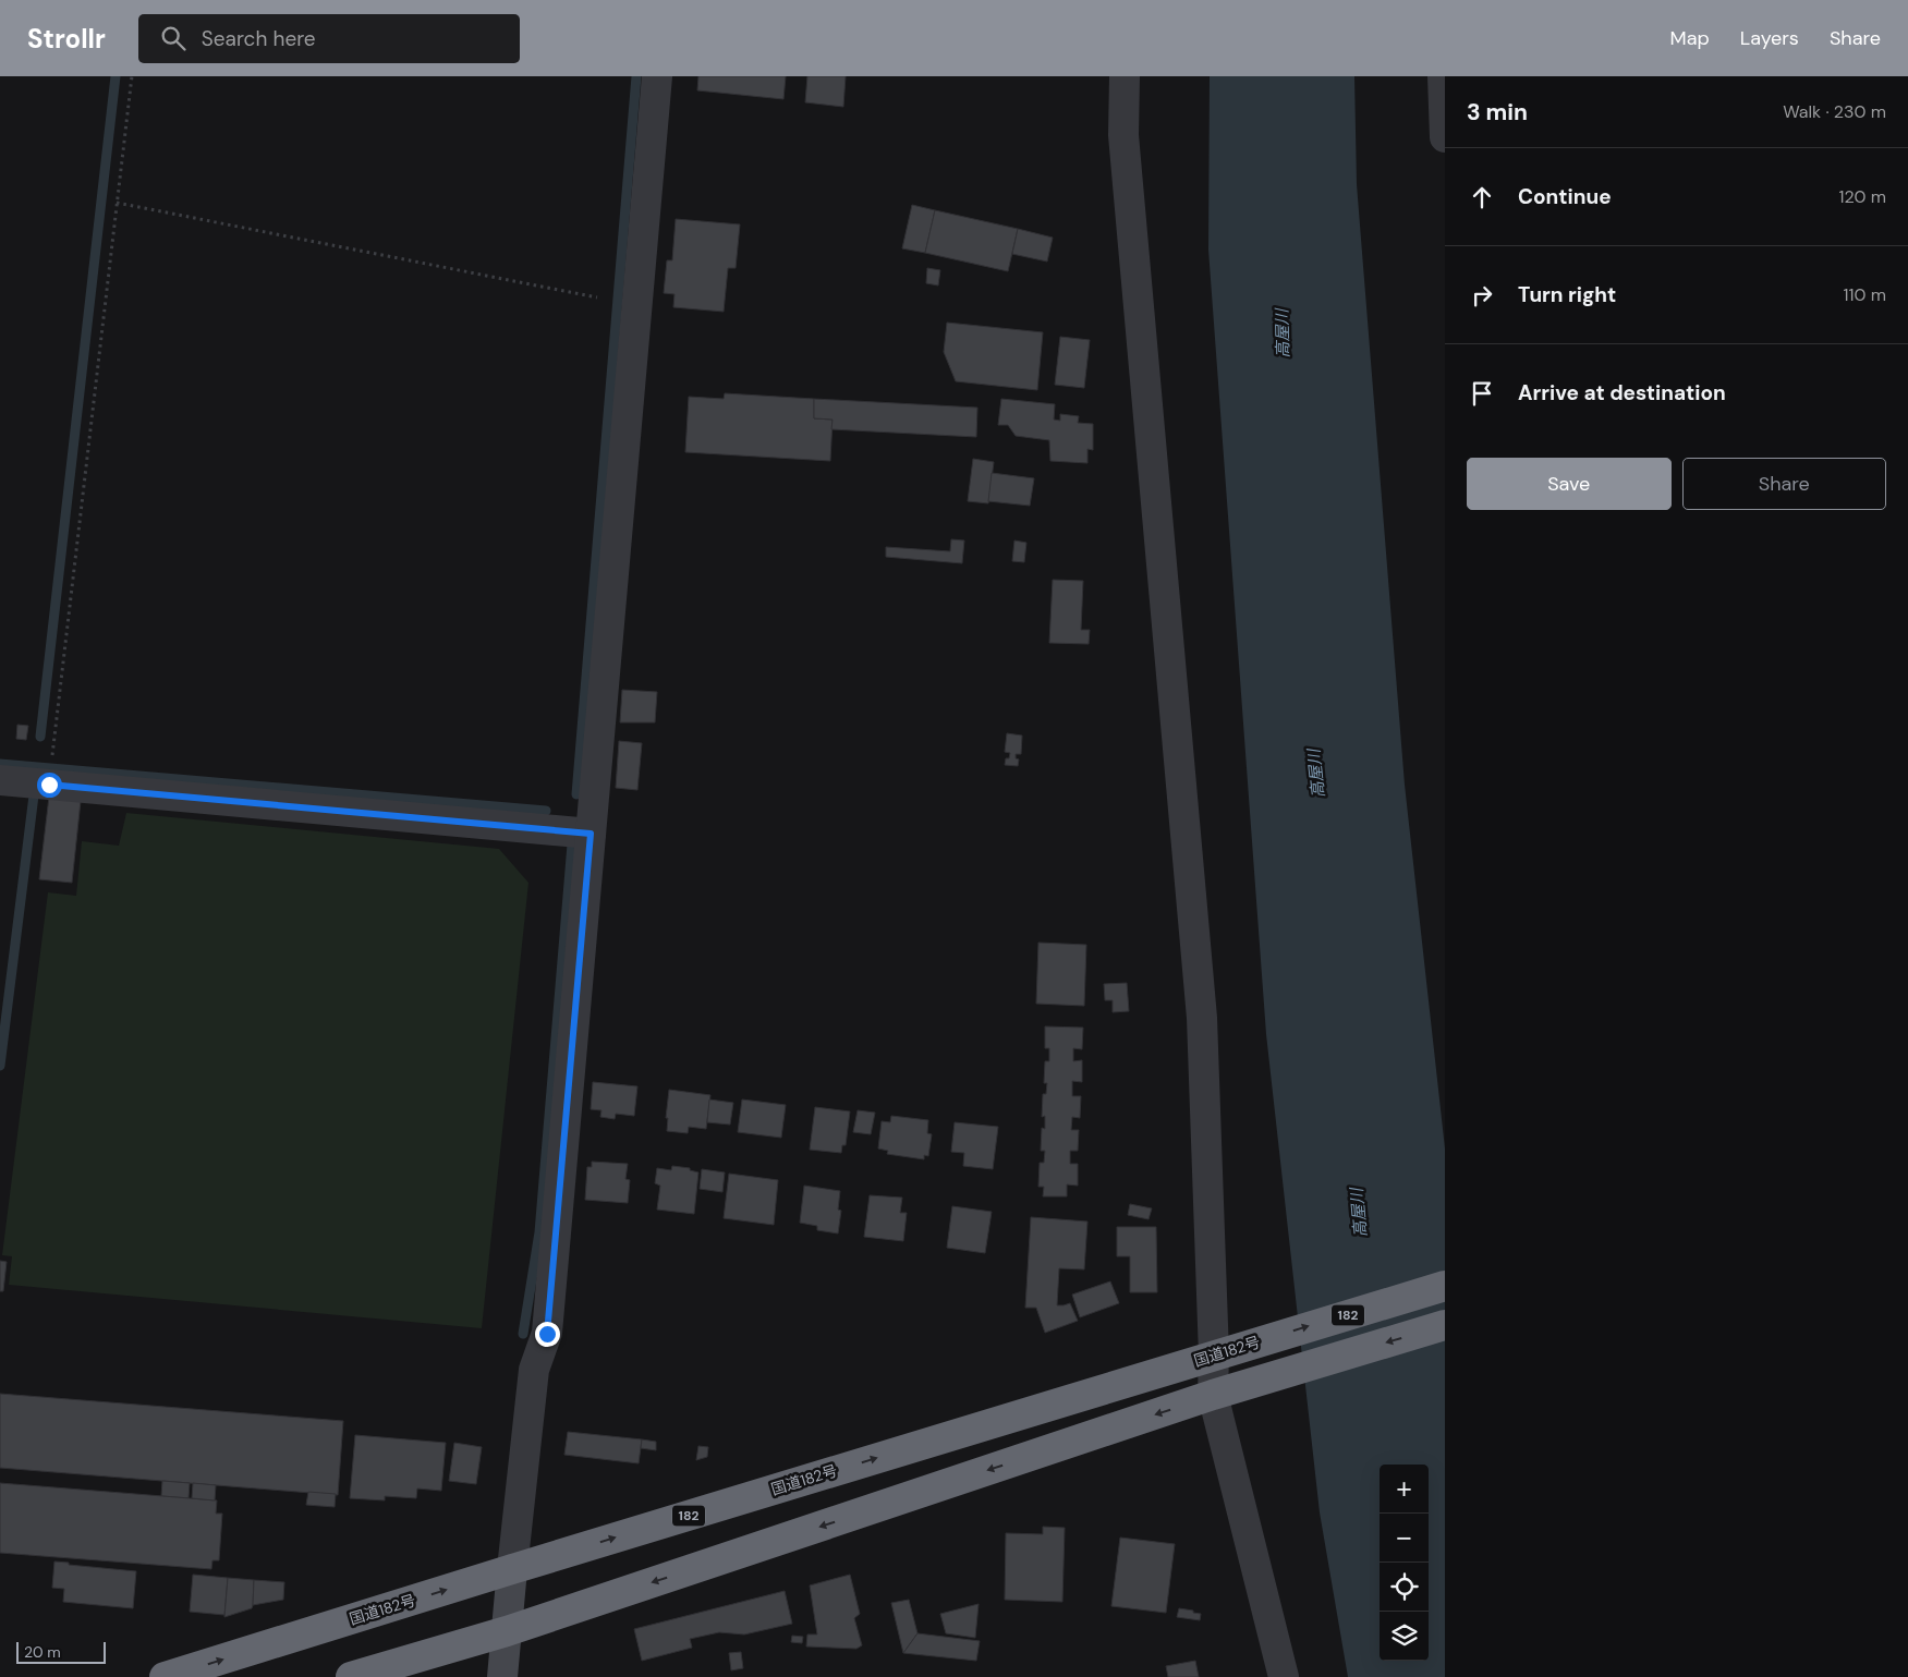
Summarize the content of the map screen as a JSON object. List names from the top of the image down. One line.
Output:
{"streets":{"highway":["182","国道182号"]},"water":["高屋川"],"scale_bar":"20 m","page":{"header":"Strollr","search":"Search here","nav":["Map","Layers","Share"],"heading":["3 min","Walk · 230 m"],"list":[["Continue","120 m"],["Turn right","110 m"],"Arrive at destination"],"buttons":["Save","Share"],"map_buttons":["+","−"],"scale":"20 m"}}
